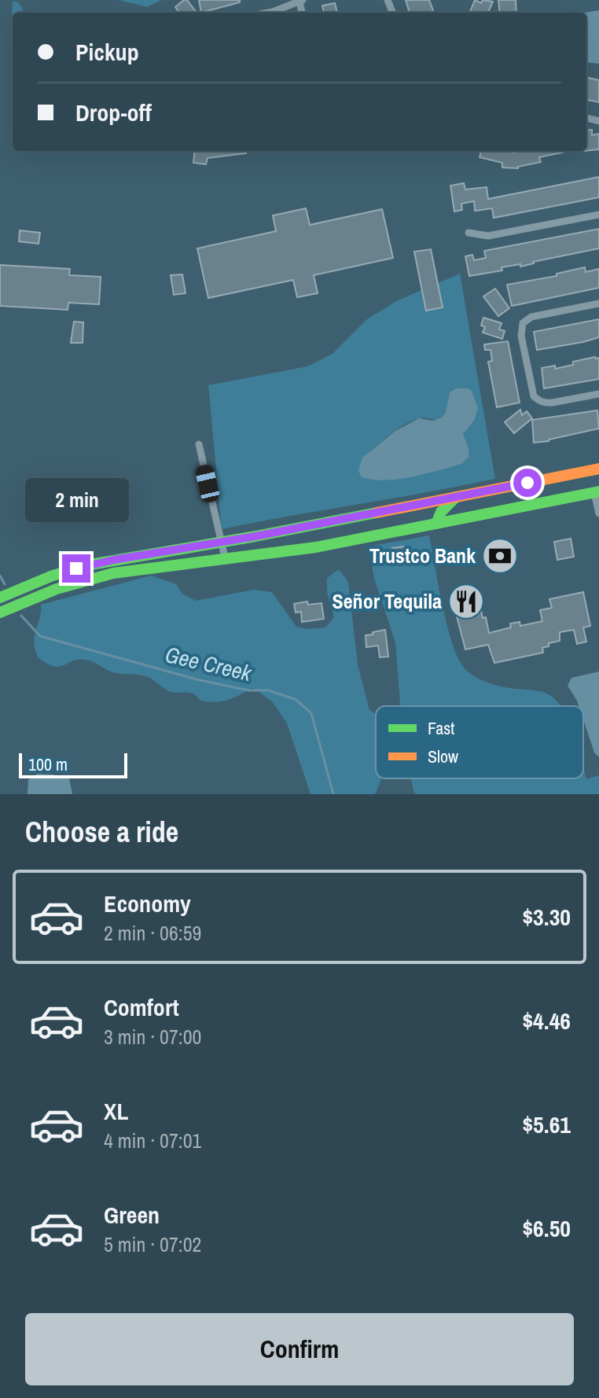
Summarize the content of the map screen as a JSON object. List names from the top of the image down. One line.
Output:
{"water":["Gee Creek"],"places":{"bank":["Trustco Bank"],"restaurant":["Señor Tequila"]},"legend":["Fast","Slow"],"scale_bar":"100 m","page":{"banner":["Pickup","Drop-off"],"bubble":"2 min","scale":"100 m","heading":"Choose a ride","list":[{"name":"Economy","note":"2 min · 06:59","value":"$3.30"},{"name":"Comfort","note":"3 min · 07:00","value":"$4.46"},{"name":"XL","note":"4 min · 07:01","value":"$5.61"},{"name":"Green","note":"5 min · 07:02","value":"$6.50"}],"buttons":"Confirm"}}
